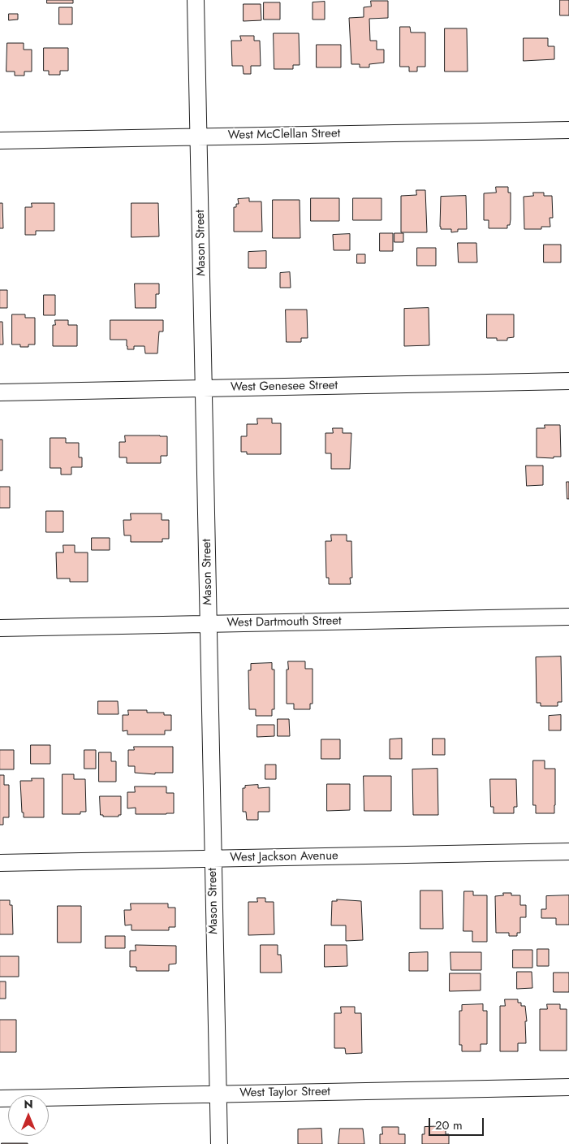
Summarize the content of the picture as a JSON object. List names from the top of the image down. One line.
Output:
{"streets":{"street":["West McClellan Street","Mason Street","West Genesee Street","West Dartmouth Street","West Jackson Avenue","West Taylor Street"]},"crossings":[["West McClellan Street","Mason Street"],["Mason Street","West Genesee Street"],["Mason Street","West Dartmouth Street"],["Mason Street","West Jackson Avenue"],["Mason Street","West Taylor Street"]],"scale_bar":"20 m","north":"top"}
